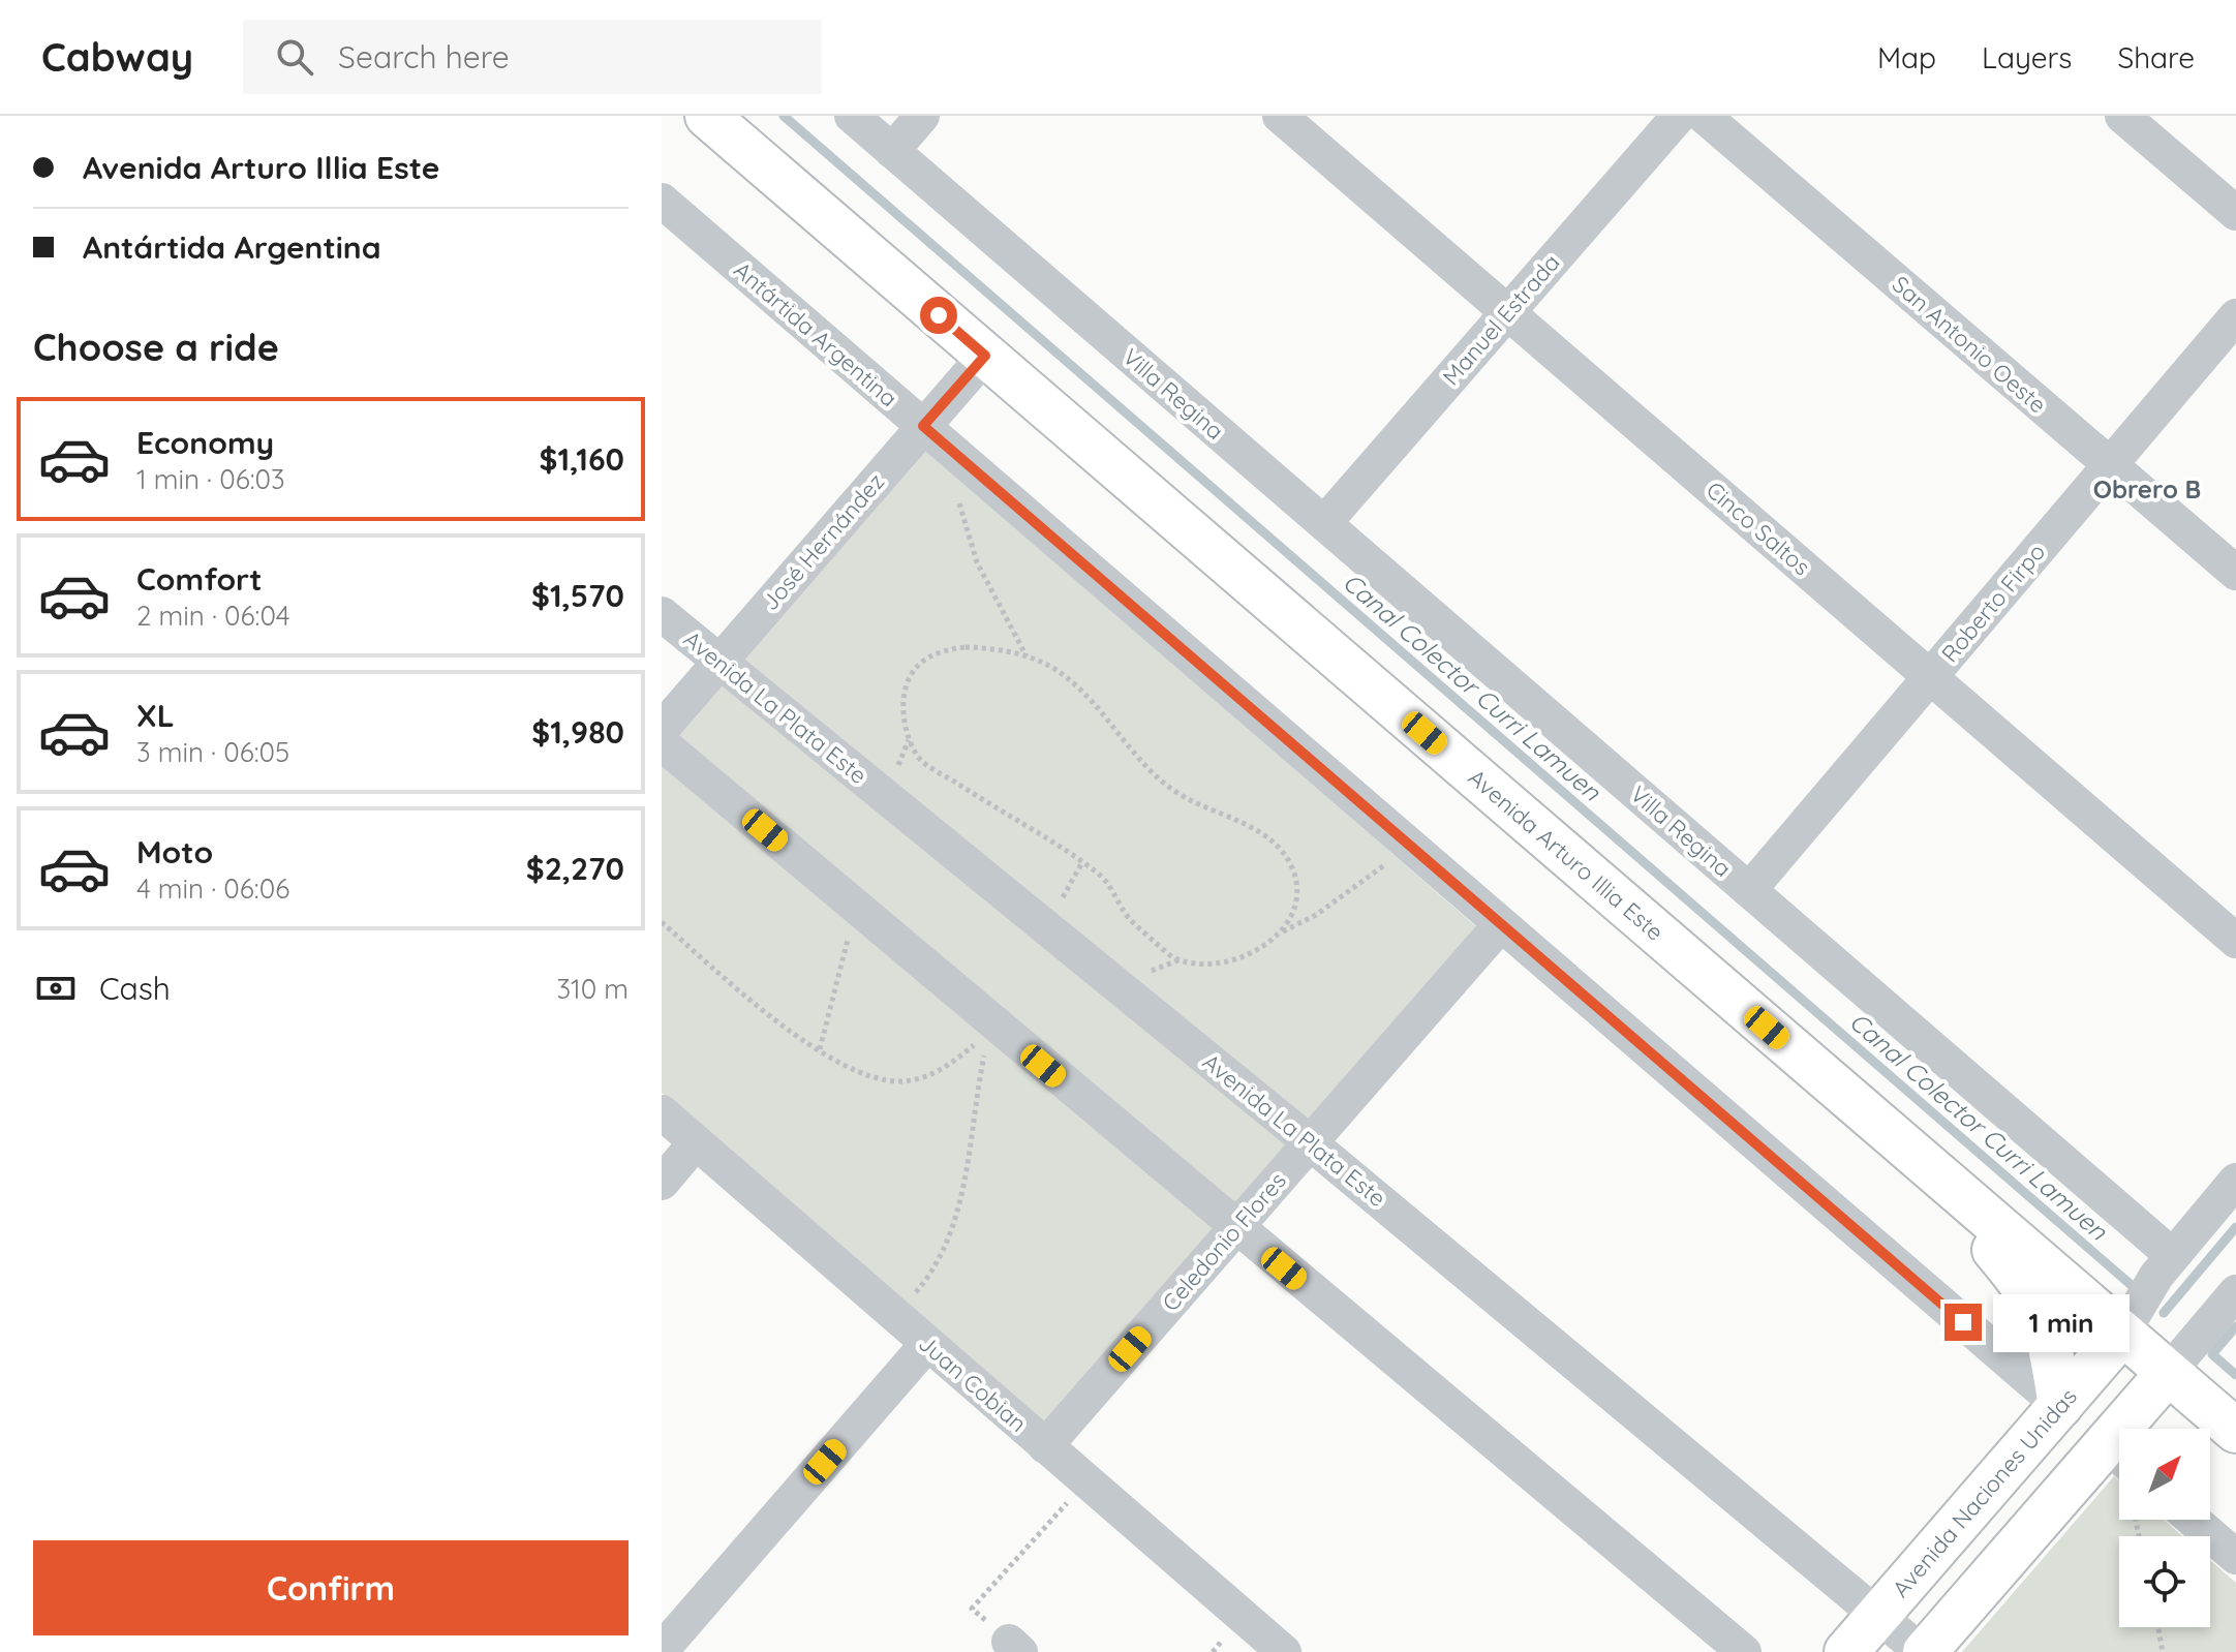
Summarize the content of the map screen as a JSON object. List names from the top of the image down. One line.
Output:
{"streets":{"main road":["Avenida Arturo Illia Este","Avenida Naciones Unidas"],"street":["Manuel Estrada","Antártida Argentina","San Antonio Oeste","Villa Regina","Cinco Saltos","José Hernández","Roberto Firpo","Avenida La Plata Este","Celedonio Flores","Juan Cobian"]},"crossings":[["Manuel Estrada","Villa Regina"],["Manuel Estrada","Cinco Saltos"],["Antártida Argentina","José Hernández"],["Antártida Argentina","Celedonio Flores"],["Antártida Argentina","Avenida Naciones Unidas"],["San Antonio Oeste","Roberto Firpo"],["Villa Regina","Roberto Firpo"],["Cinco Saltos","Roberto Firpo"],["José Hernández","Avenida La Plata Este"],["José Hernández","Avenida Arturo Illia Este"],["Avenida La Plata Este","Celedonio Flores"],["Avenida La Plata Este","Avenida Naciones Unidas"],["Avenida Arturo Illia Este","Avenida Naciones Unidas"],["Celedonio Flores","Juan Cobian"]],"districts":["Obrero B"],"water":["Canal Colector Curri Lamuen"],"north":"top right","page":{"header":"Cabway","search":"Search here","nav":["Map","Layers","Share"],"banner":["Avenida Arturo Illia Este","Antártida Argentina"],"heading":"Choose a ride","list":[{"name":"Economy","note":"1 min · 06:03","value":"$1,160"},{"name":"Comfort","note":"2 min · 06:04","value":"$1,570"},{"name":"XL","note":"3 min · 06:05","value":"$1,980"},{"name":"Moto","note":"4 min · 06:06","value":"$2,270"}],"pay":["Cash","310 m"],"bubble":"1 min","buttons":"Confirm"}}
